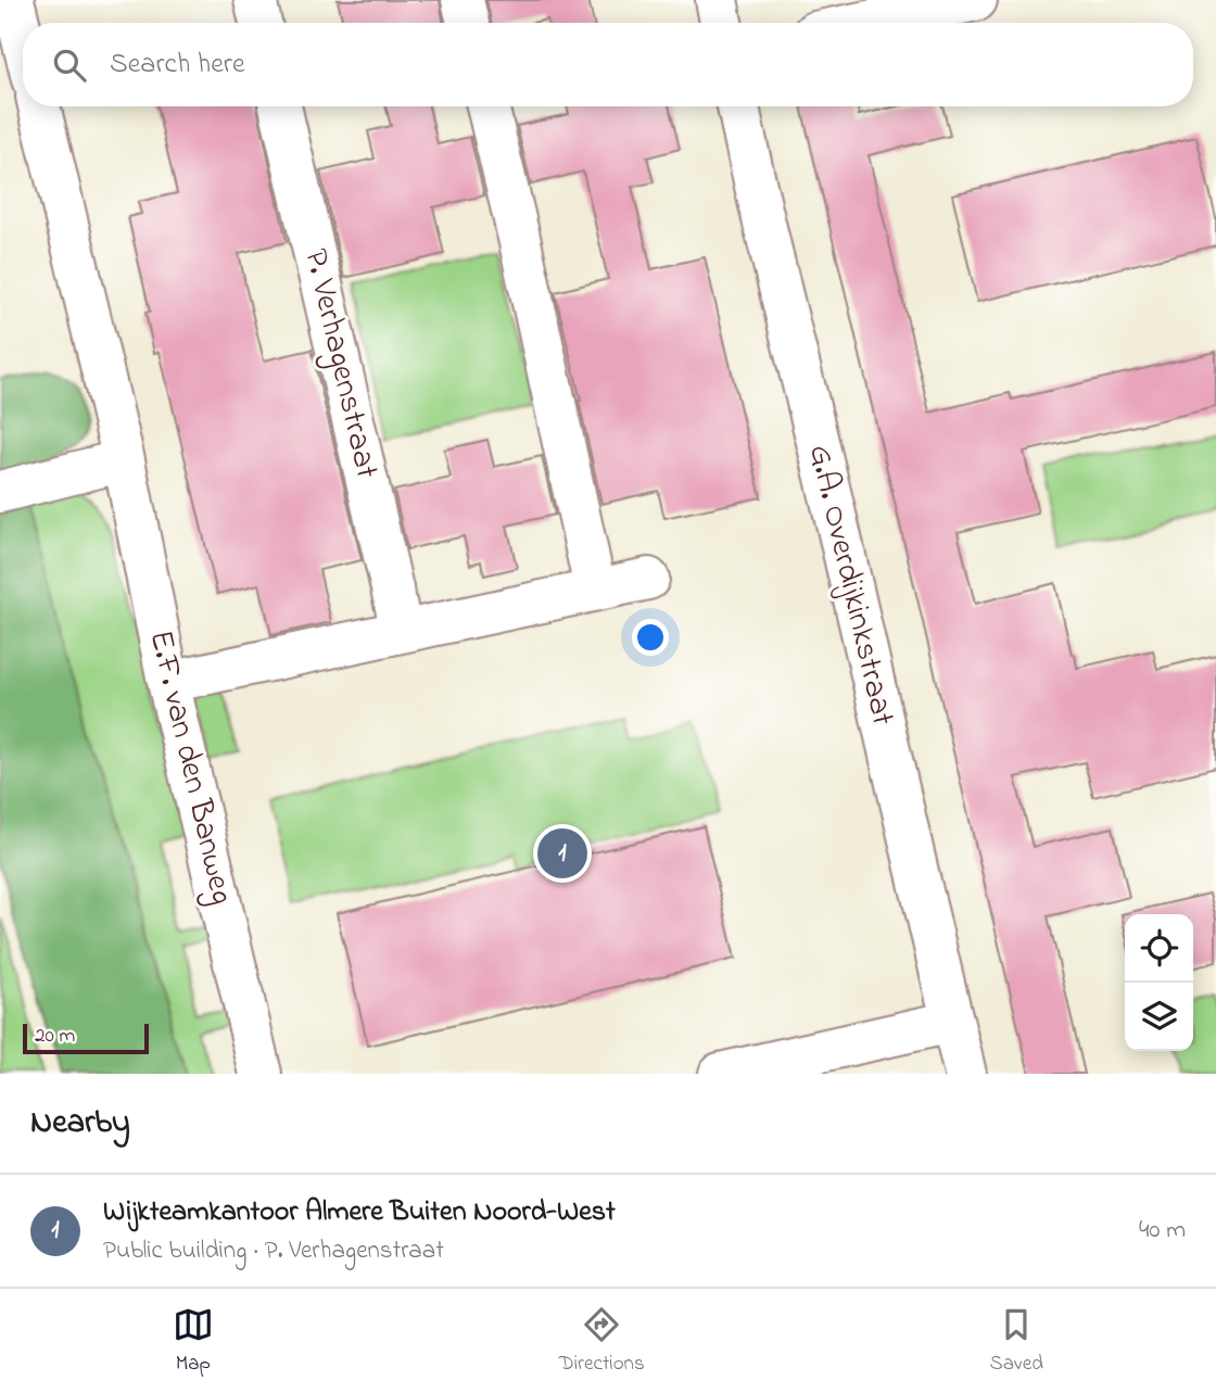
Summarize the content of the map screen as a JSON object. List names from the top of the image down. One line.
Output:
{"streets":{"street":["P. Verhagenstraat","G.A. Overdijkinkstraat","E.F. van den Banweg"]},"scale_bar":"20 m","page":{"search":"Search here","pins":"1","scale":"20 m","heading":"Nearby","list":[{"mark":"1","name":"Wijkteamkantoor Almere Buiten Noord-West","note":"Public building · P. Verhagenstraat","value":"40 m"}],"nav":["Map","Directions","Saved"]}}
